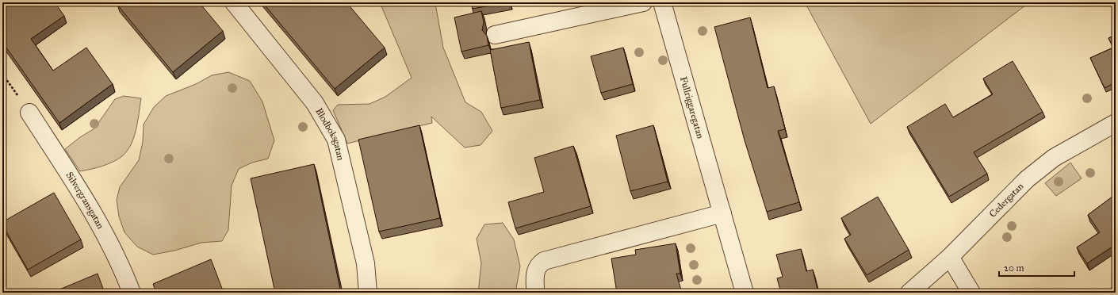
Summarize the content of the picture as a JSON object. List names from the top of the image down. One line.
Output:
{"streets":{"street":["Fullriggaregatan","Blodboksgatan","Cedergatan","Silvergransgatan"]},"scale_bar":"20 m"}
